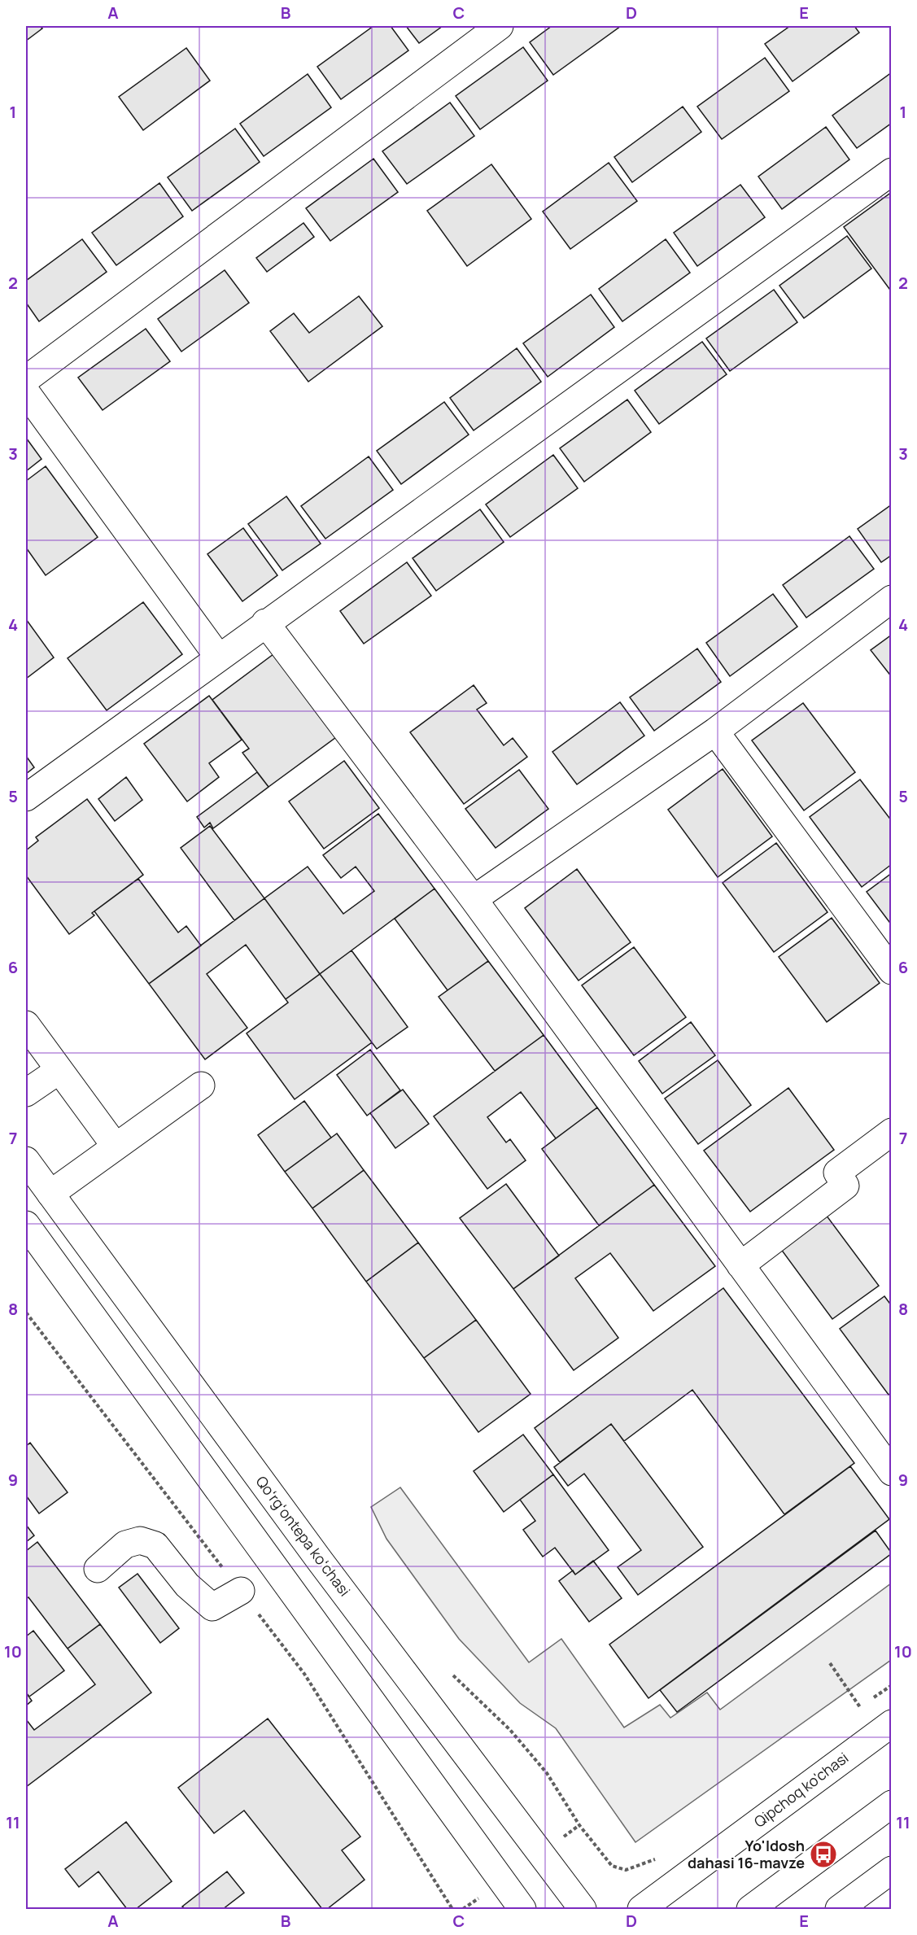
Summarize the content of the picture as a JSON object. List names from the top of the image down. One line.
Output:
{"streets":{"street":["Qoʻrgʻontepa koʻchasi","Qipchoq ko'chasi"]},"places":{"bus stop":["Yo'ldosh dahasi 16-mavze"]},"grid":{"columns":["A","B","C","D","E"],"rows":["1","2","3","4","5","6","7","8","9","10","11"]}}
